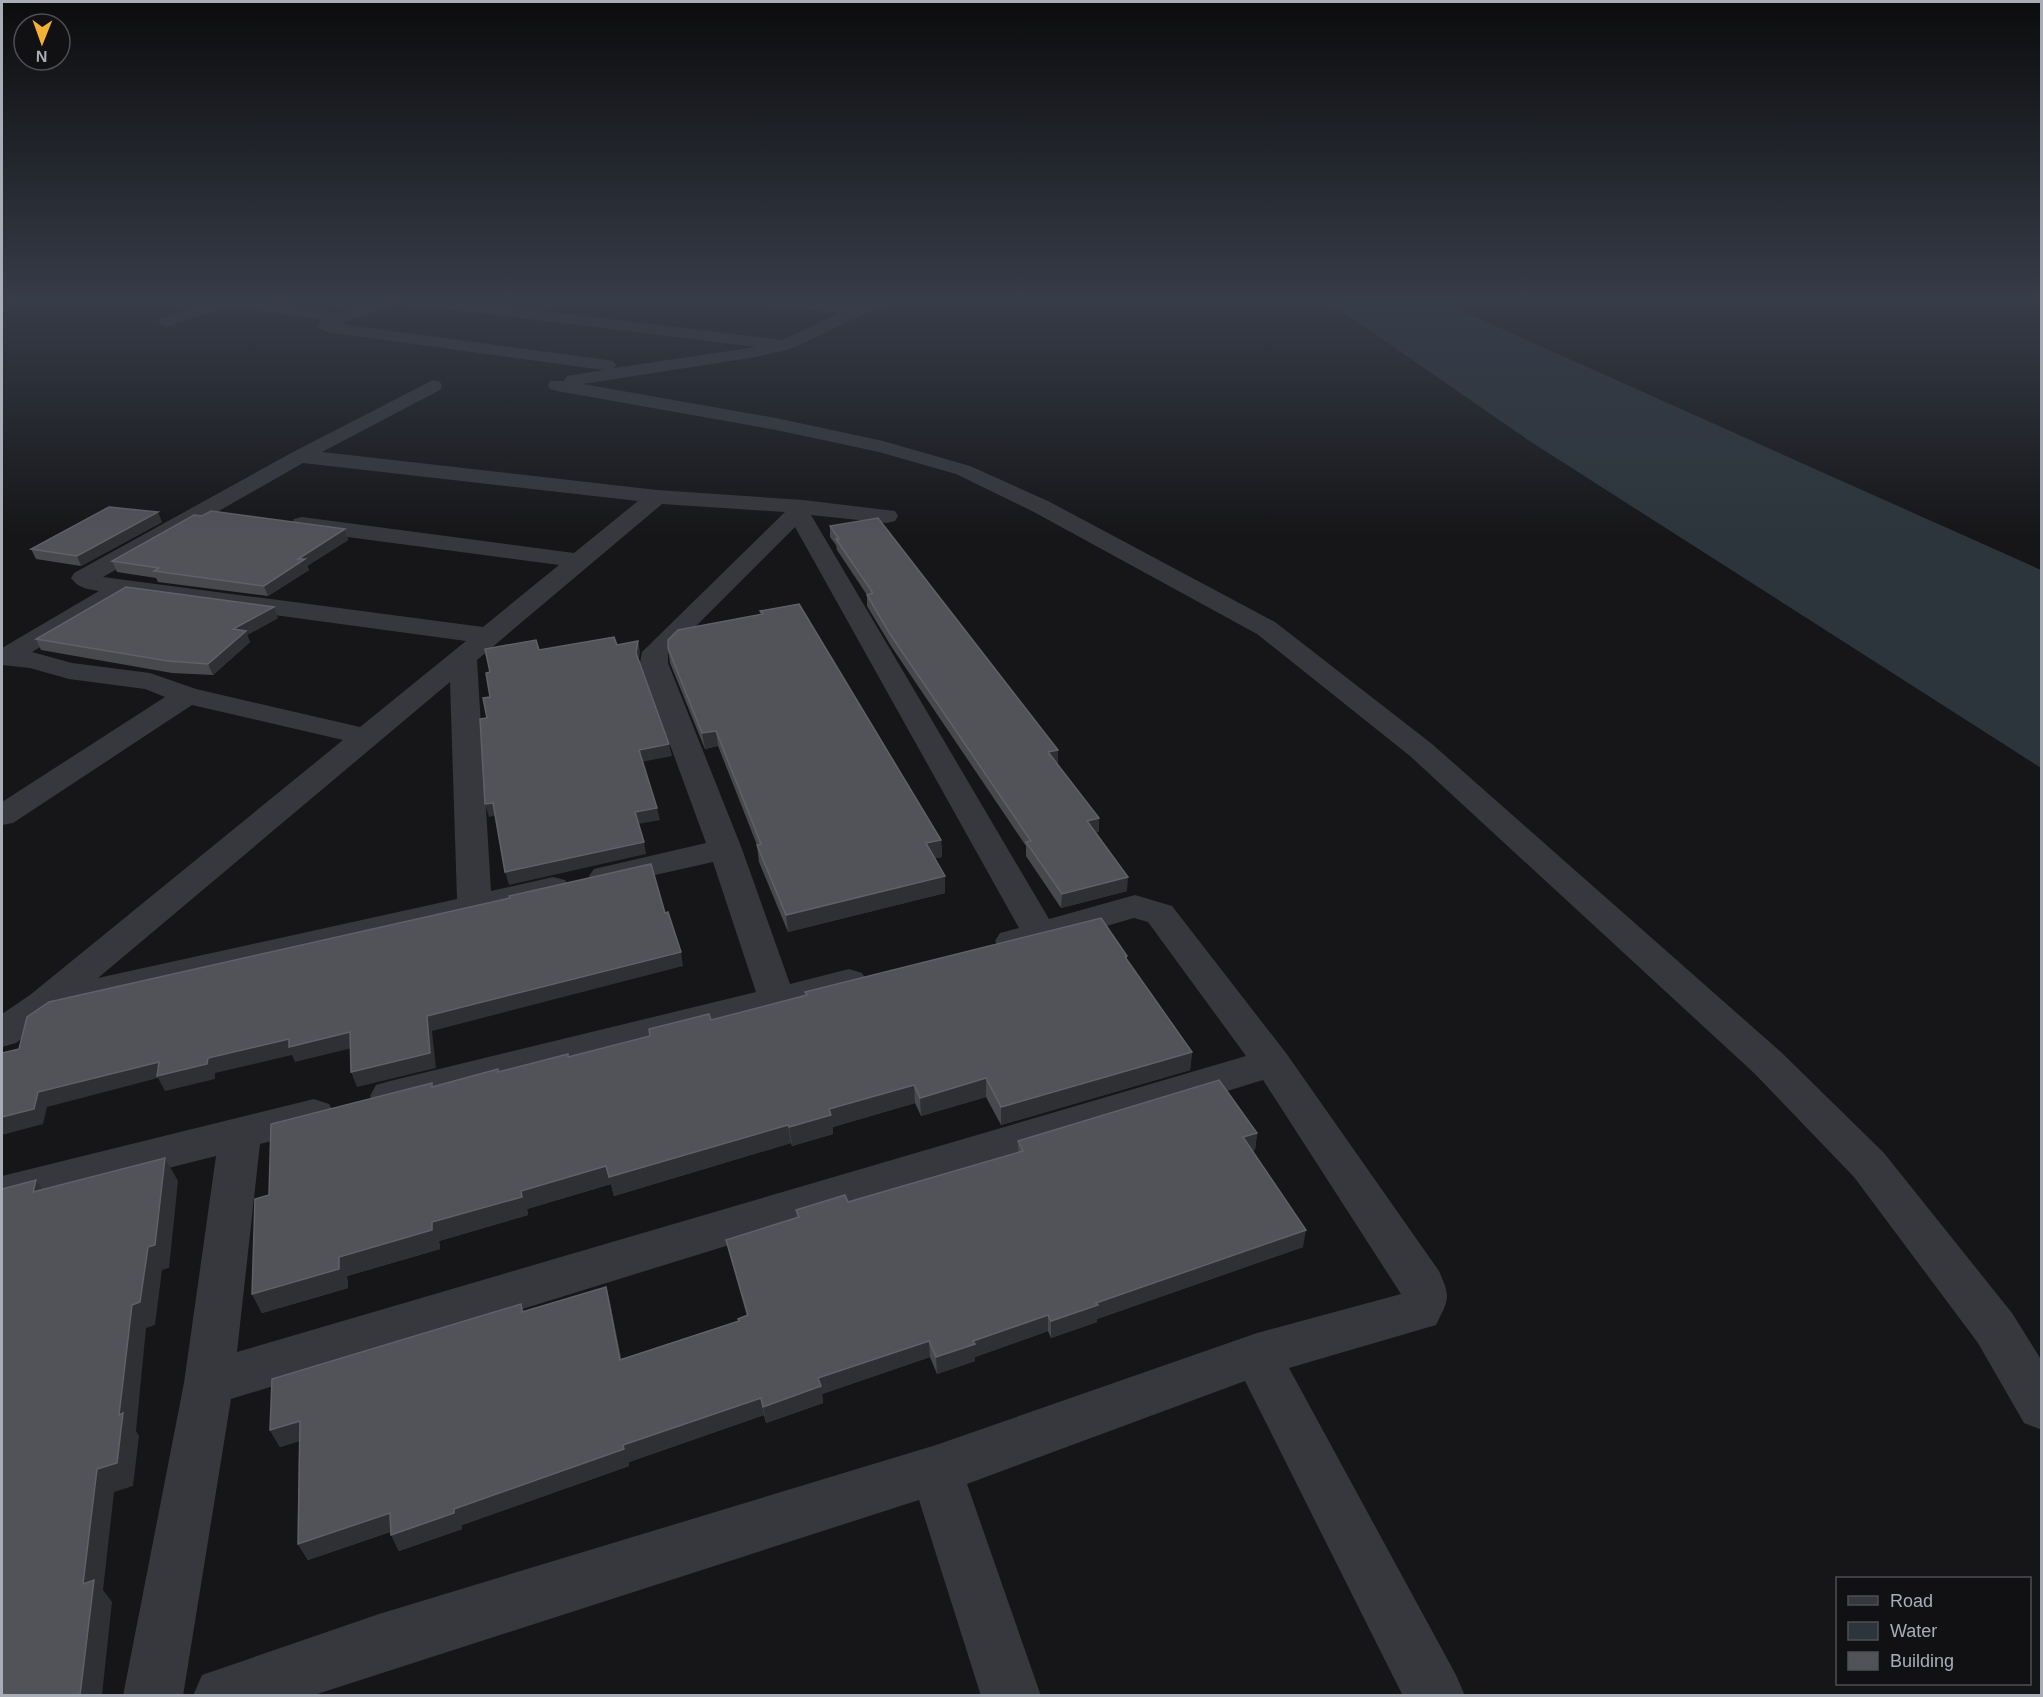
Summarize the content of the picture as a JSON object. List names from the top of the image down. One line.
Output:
{"legend":["Road","Water","Building"],"north":"bottom"}
